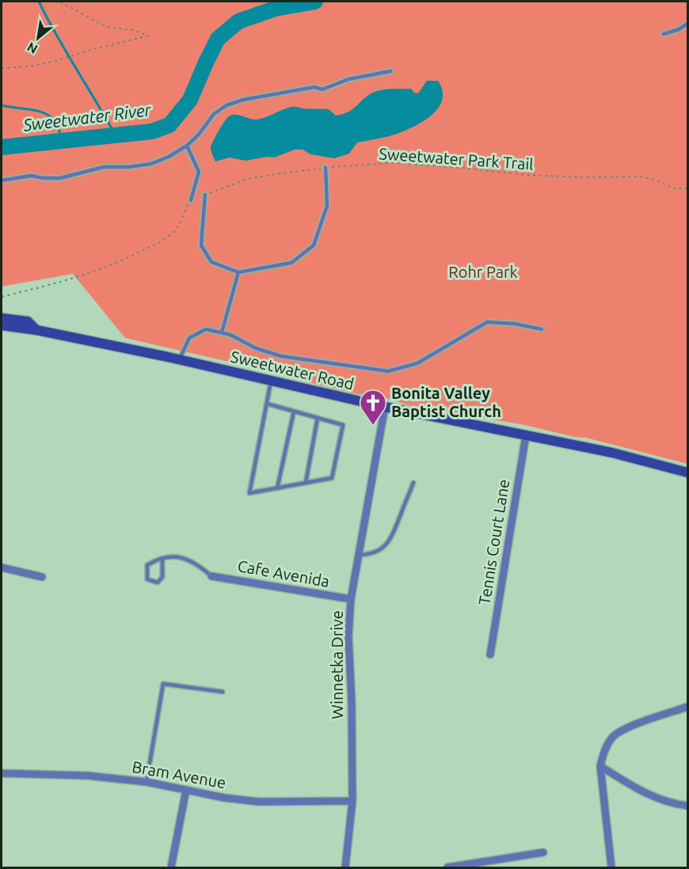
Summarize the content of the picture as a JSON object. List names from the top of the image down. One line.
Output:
{"streets":{"main road":["Sweetwater Road"],"street":["Tennis Court Lane","Cafe Avenida","Winnetka Drive","Bram Avenue"],"path":["Sweetwater Park Trail"]},"crossings":[["Sweetwater Road","Tennis Court Lane"],["Sweetwater Road","Winnetka Drive"],["Cafe Avenida","Winnetka Drive"],["Winnetka Drive","Bram Avenue"]],"water":["Sweetwater River"],"parks":["Rohr Park"],"places":{"church":["Bonita Valley Baptist Church"]},"north":"bottom left"}
